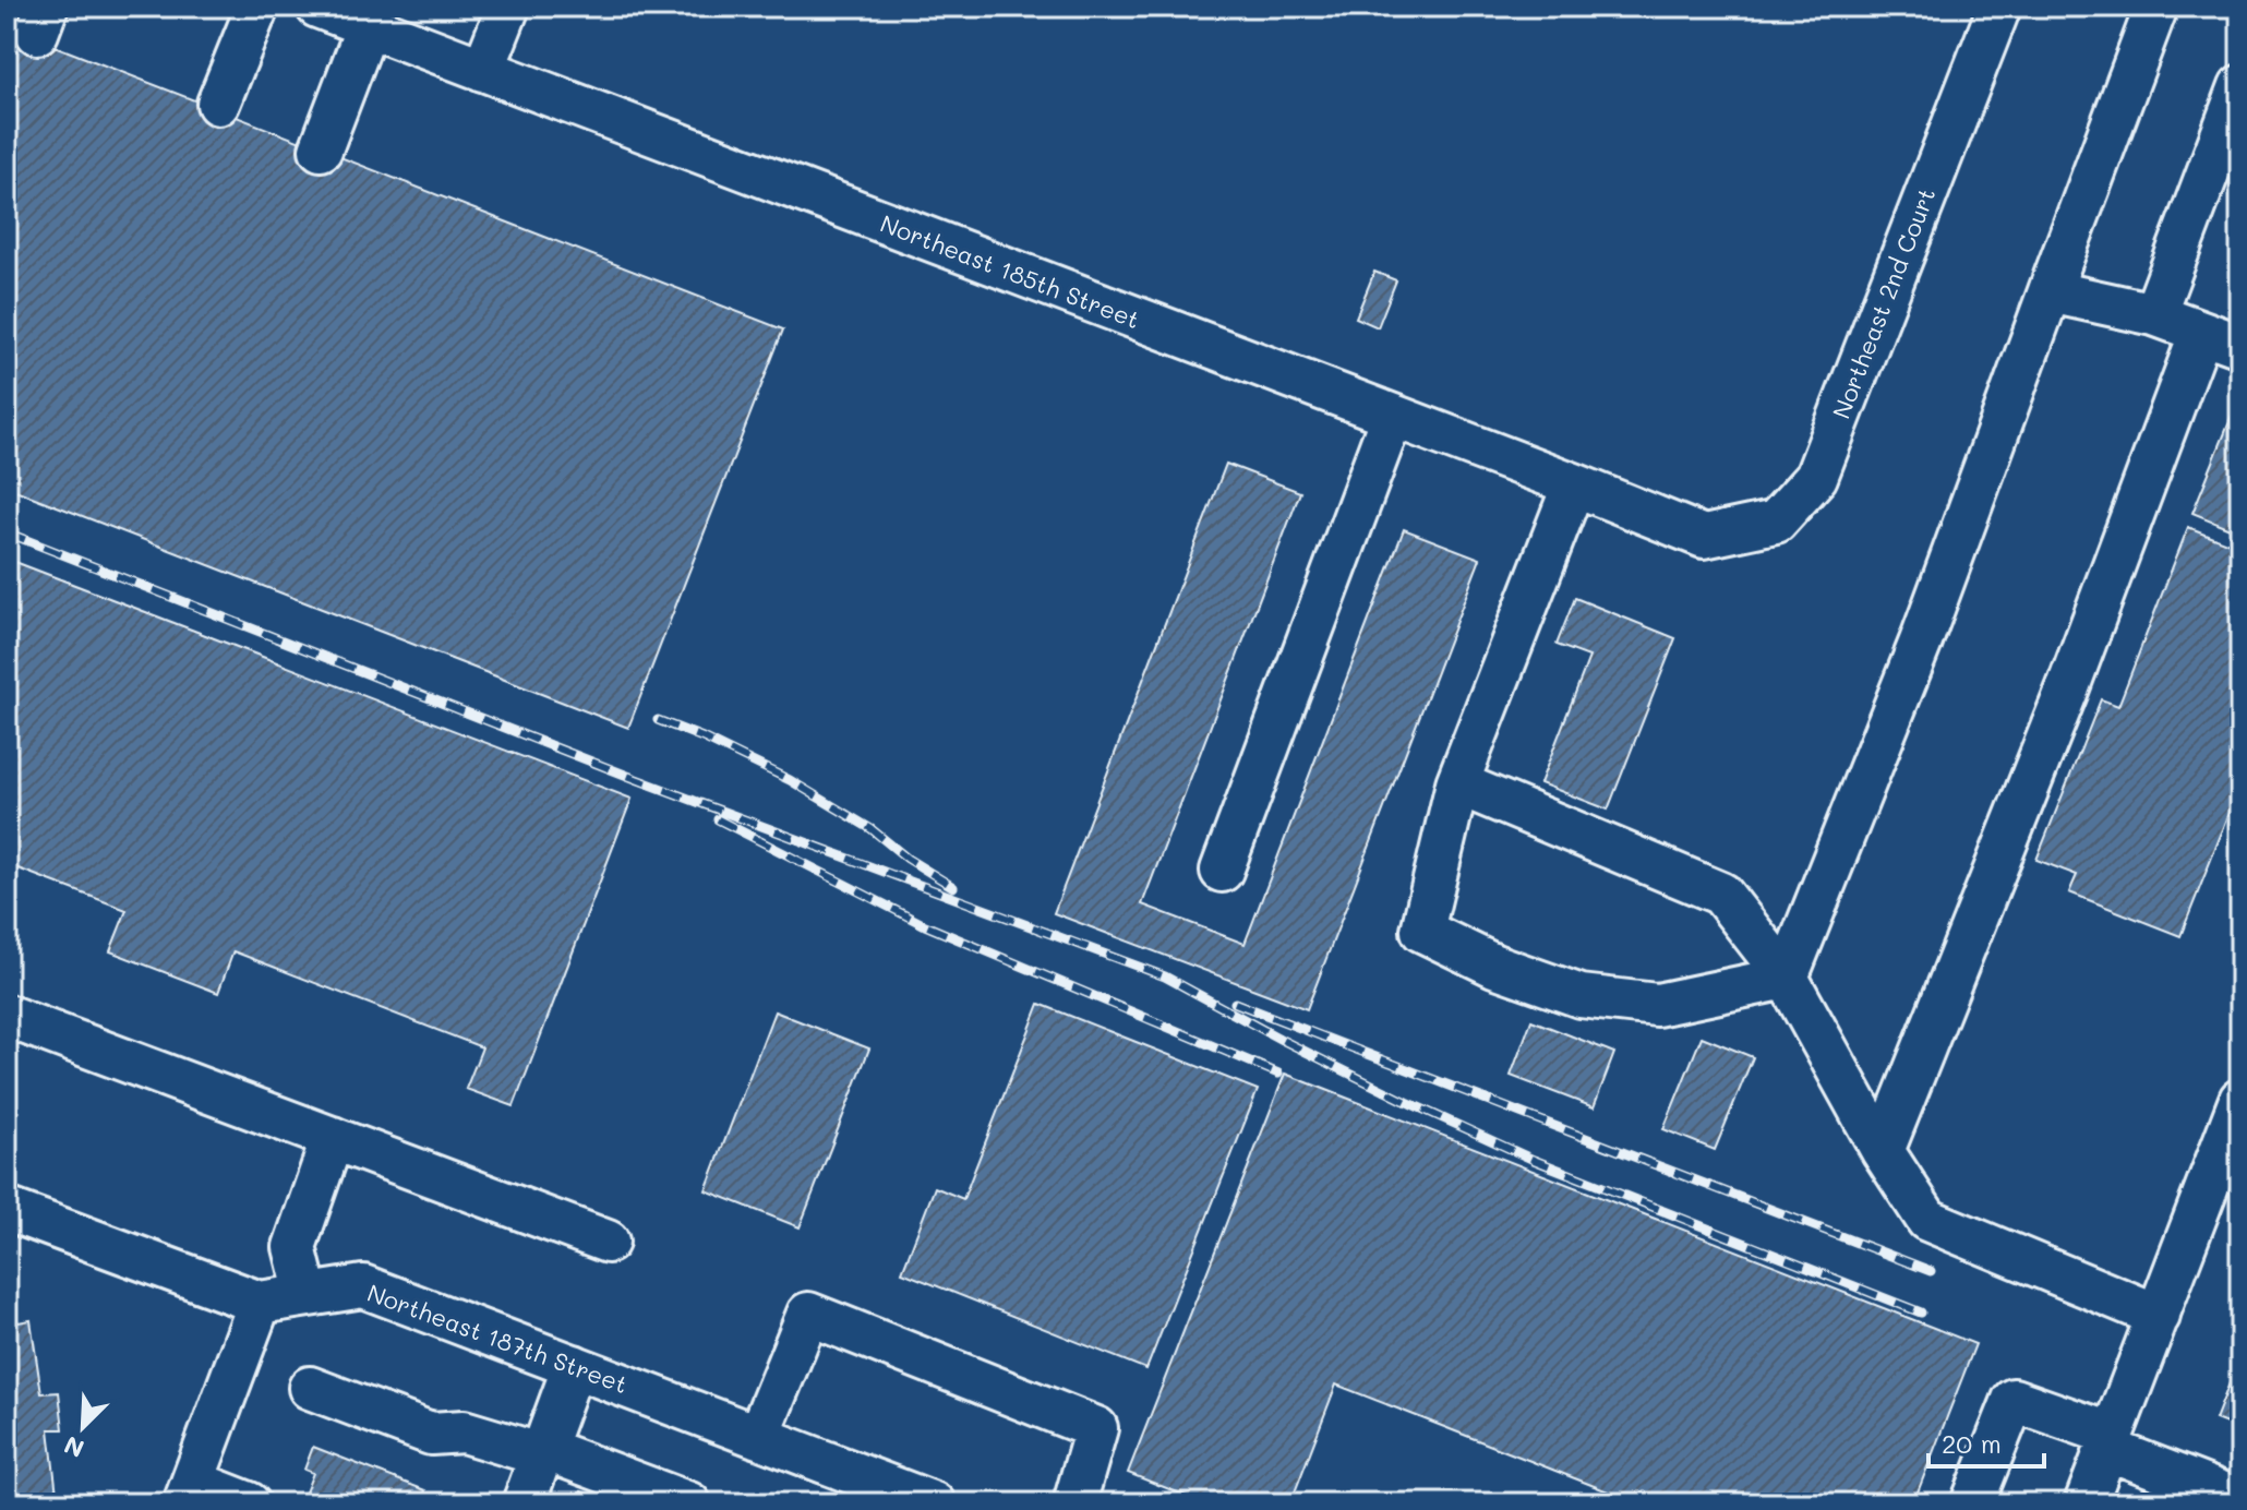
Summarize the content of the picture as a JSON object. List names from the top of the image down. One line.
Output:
{"streets":{"street":["Northeast 185th Street","Northeast 2nd Court","Northeast 187th Street"]},"crossings":[["Northeast 185th Street","Northeast 2nd Court"]],"scale_bar":"20 m","north":"bottom left"}
